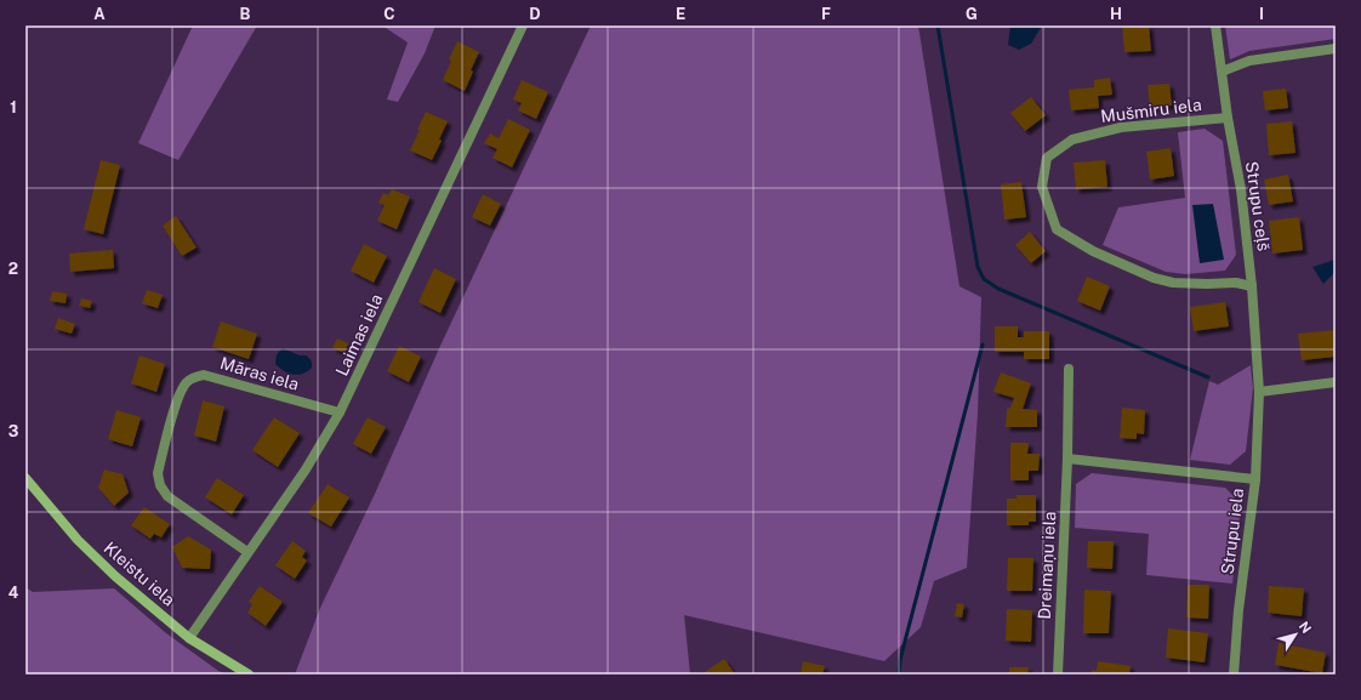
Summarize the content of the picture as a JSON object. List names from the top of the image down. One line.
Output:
{"streets":{"street":["Mušmiru iela","Strupu ceļš","Laimas iela","Māras iela","Strupu iela","Dreimaņu iela","Kleistu iela"]},"crossings":[["Mušmiru iela","Strupu ceļš"],["Strupu ceļš","Strupu iela"],["Laimas iela","Māras iela"],["Laimas iela","Kleistu iela"]],"north":"top right","grid":{"columns":["A","B","C","D","E","F","G","H","I"],"rows":["1","2","3","4"]}}
